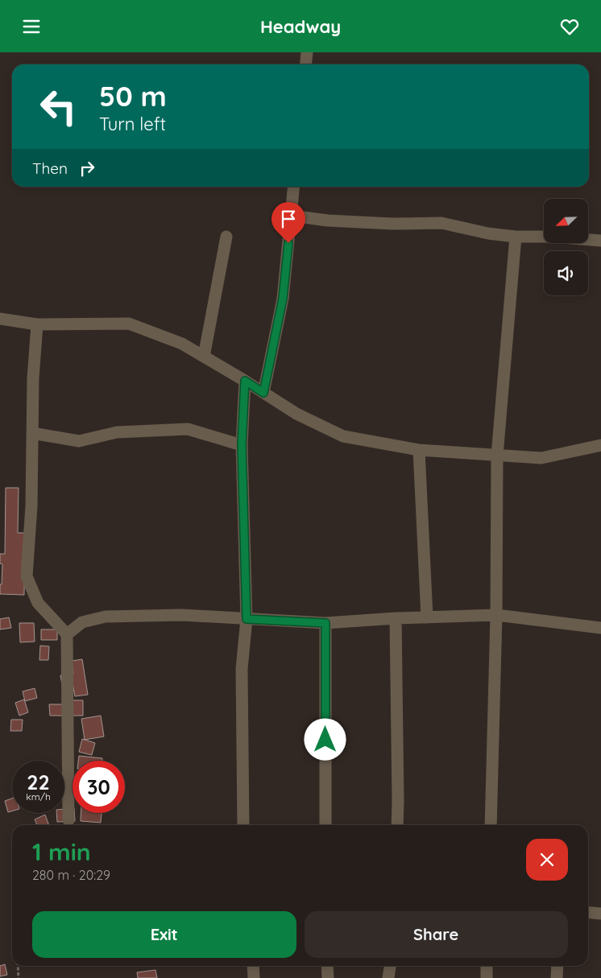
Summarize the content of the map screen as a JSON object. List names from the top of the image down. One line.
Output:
{"north":"bottom left","page":{"header":"Headway","turn":["50 m","Turn left"],"then":"Then","speed":"22 km/h","limit":"30","heading":["1 min","280 m · 20:29"],"buttons":["Exit","Share"]}}
